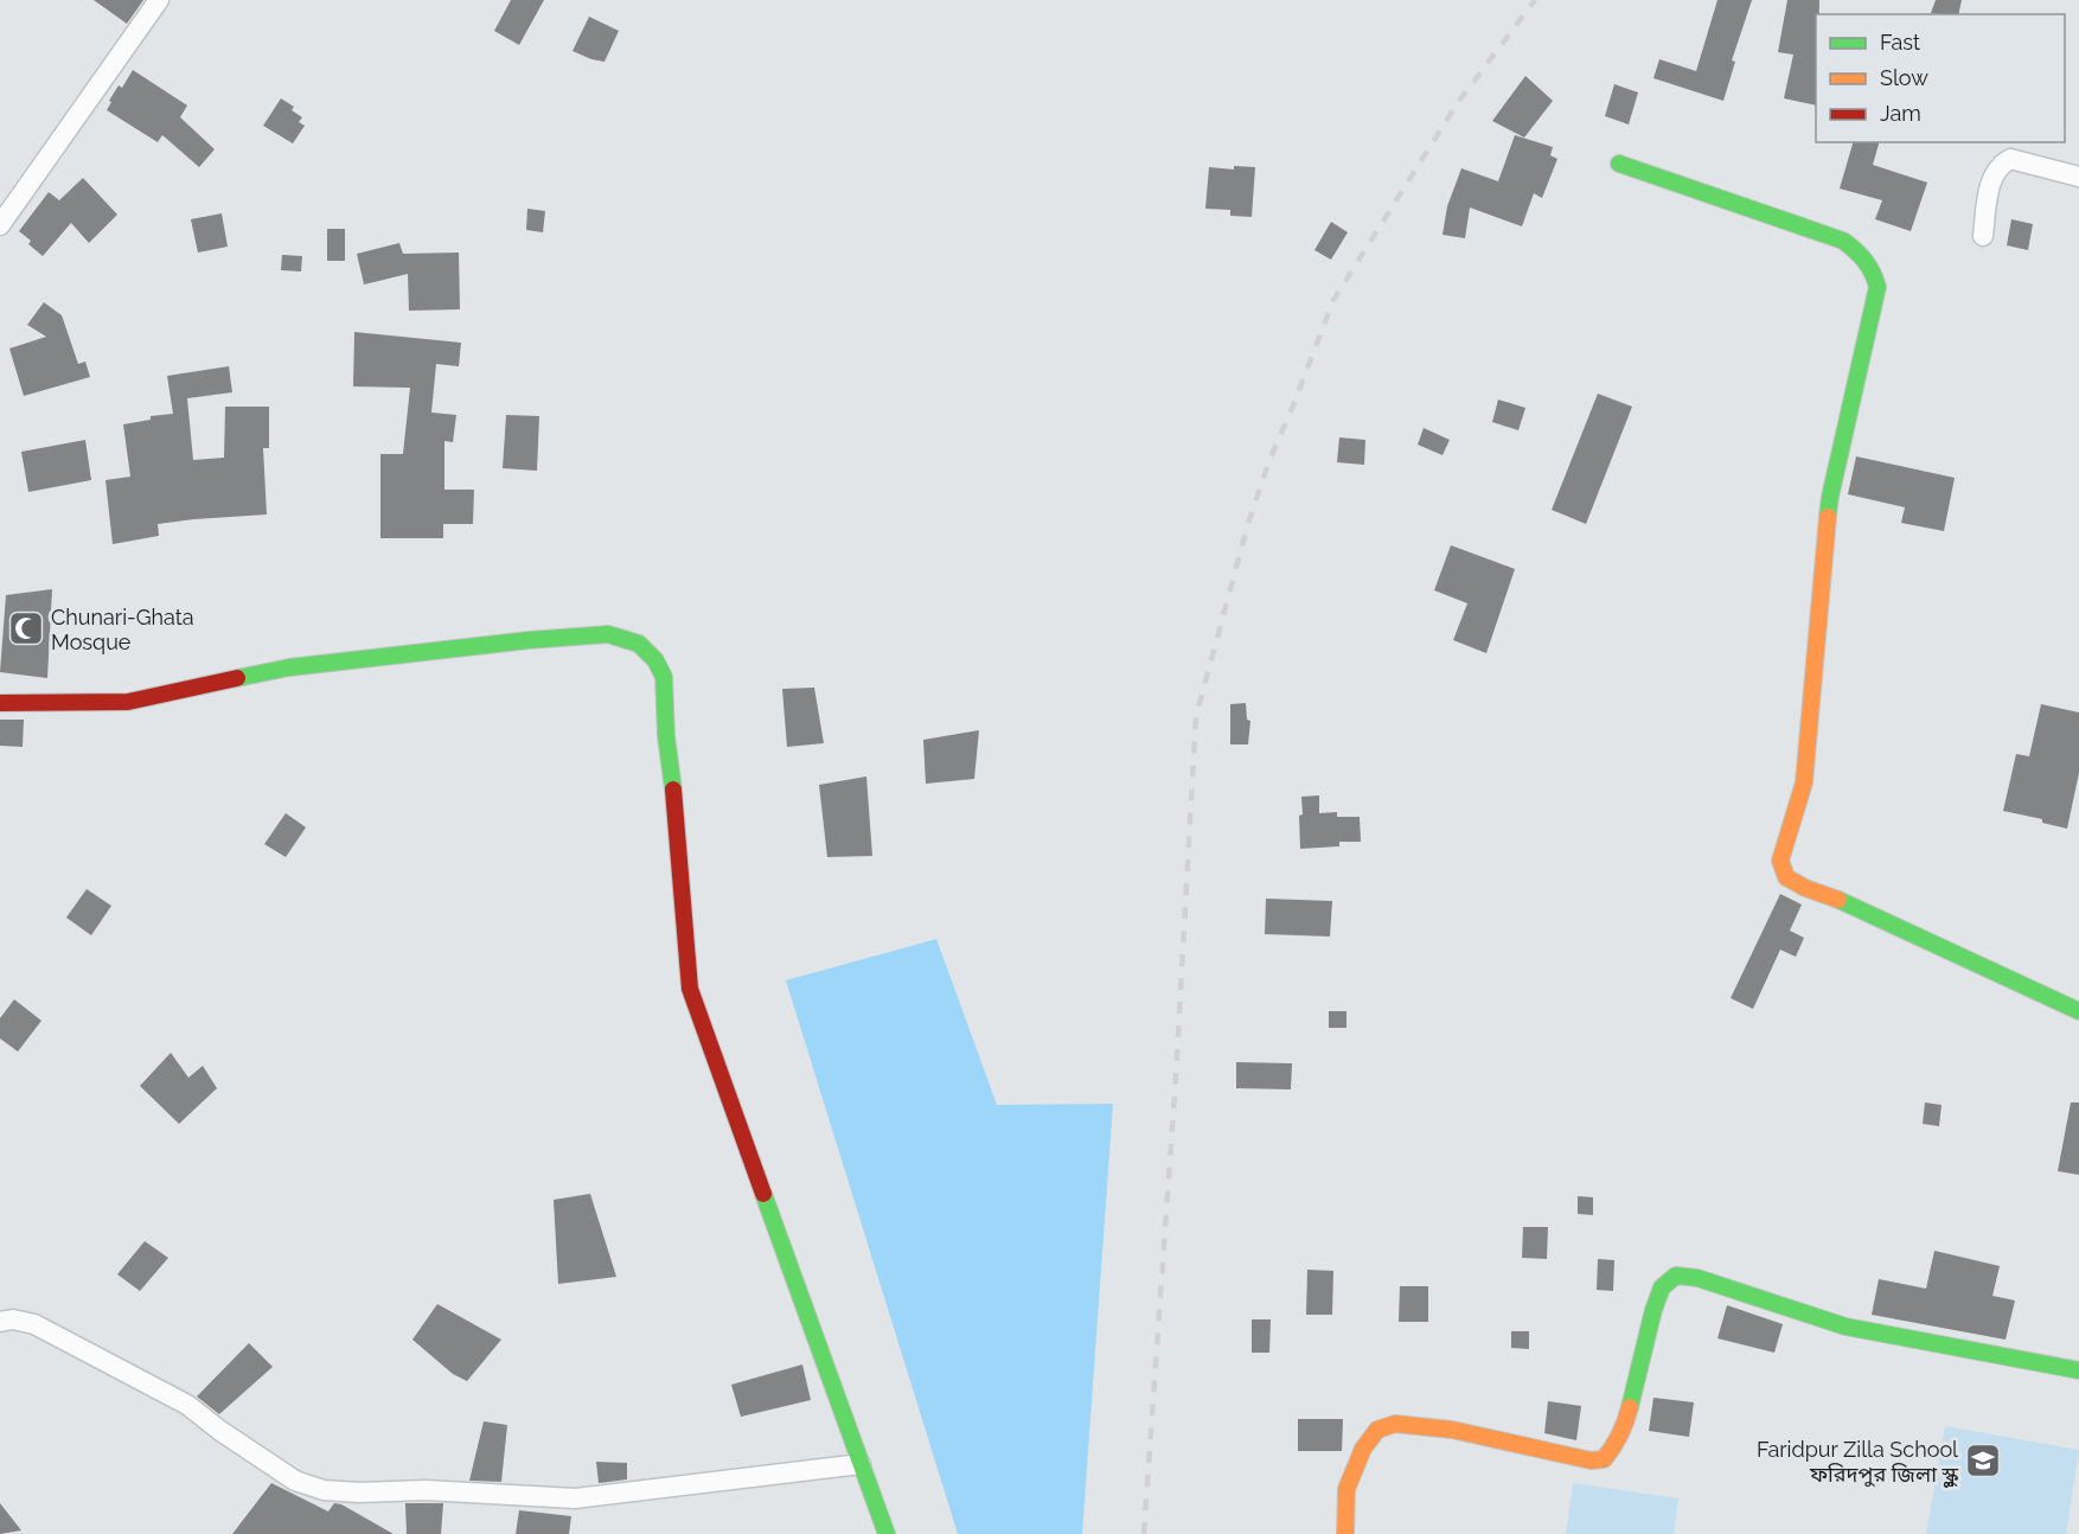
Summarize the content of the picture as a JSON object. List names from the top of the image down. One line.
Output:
{"places":{"mosque":["Chunari-Ghata Mosque"],"school or university":["Faridpur Zilla School ফরিদপুর জিলা স্কুল"]},"legend":["Fast","Slow","Jam"]}
